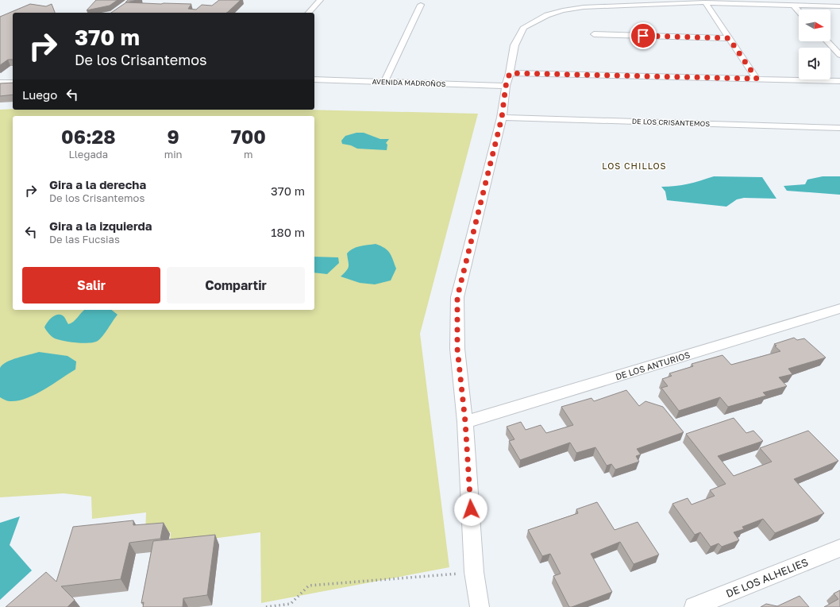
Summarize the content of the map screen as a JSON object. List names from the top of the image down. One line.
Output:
{"streets":{"street":["AVENIDA MADROÑOS","DE LOS CRISANTEMOS","DE LOS ANTURIOS","DE LOS ALHELIES"]},"districts":["LOS CHILLOS"],"north":"right","page":{"turn":["370 m","De los Crisantemos"],"then":"Luego","eta":["06:28","Llegada","9","min","700","m"],"list":[{"name":"Gira a la derecha","note":"De los Crisantemos","value":"370 m"},{"name":"Gira a la izquierda","note":"De las Fucsias","value":"180 m"}],"buttons":["Salir","Compartir"]}}
